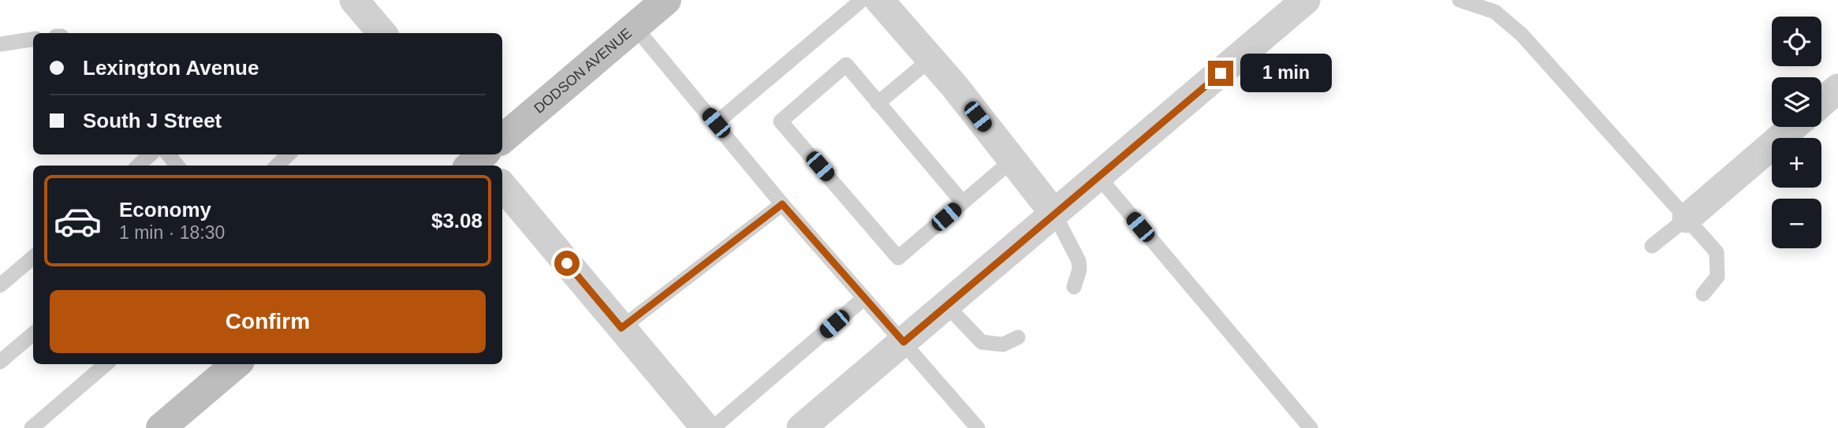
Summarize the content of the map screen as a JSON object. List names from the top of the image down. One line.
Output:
{"streets":{"street":["DODSON AVENUE"]},"page":{"map_buttons":["+","−"],"banner":["Lexington Avenue","South J Street"],"bubble":"1 min","list":[{"name":"Economy","note":"1 min · 18:30","value":"$3.08"}],"buttons":"Confirm"}}
